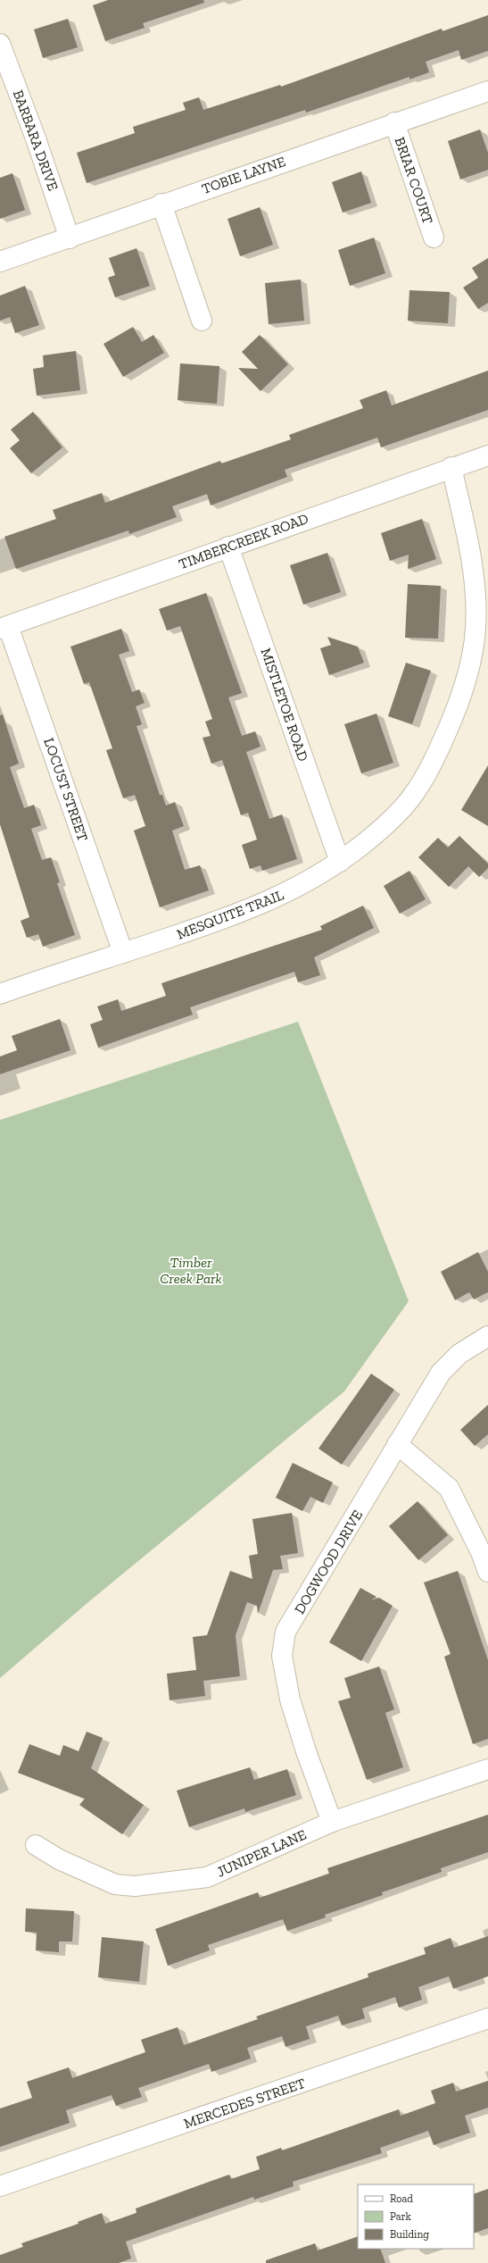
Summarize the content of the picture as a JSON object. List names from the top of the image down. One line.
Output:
{"streets":{"street":["BARBARA DRIVE","TOBIE LAYNE","BRIAR COURT","TIMBERCREEK ROAD","MISTLETOE ROAD","LOCUST STREET","MESQUITE TRAIL","DOGWOOD DRIVE","JUNIPER LANE","MERCEDES STREET"]},"crossings":[["BARBARA DRIVE","TOBIE LAYNE"],["TOBIE LAYNE","BRIAR COURT"],["TIMBERCREEK ROAD","MISTLETOE ROAD"],["TIMBERCREEK ROAD","LOCUST STREET"],["TIMBERCREEK ROAD","MESQUITE TRAIL"],["MISTLETOE ROAD","MESQUITE TRAIL"],["LOCUST STREET","MESQUITE TRAIL"],["DOGWOOD DRIVE","JUNIPER LANE"]],"parks":["Timber Creek Park"],"legend":["Road","Park","Building"]}
